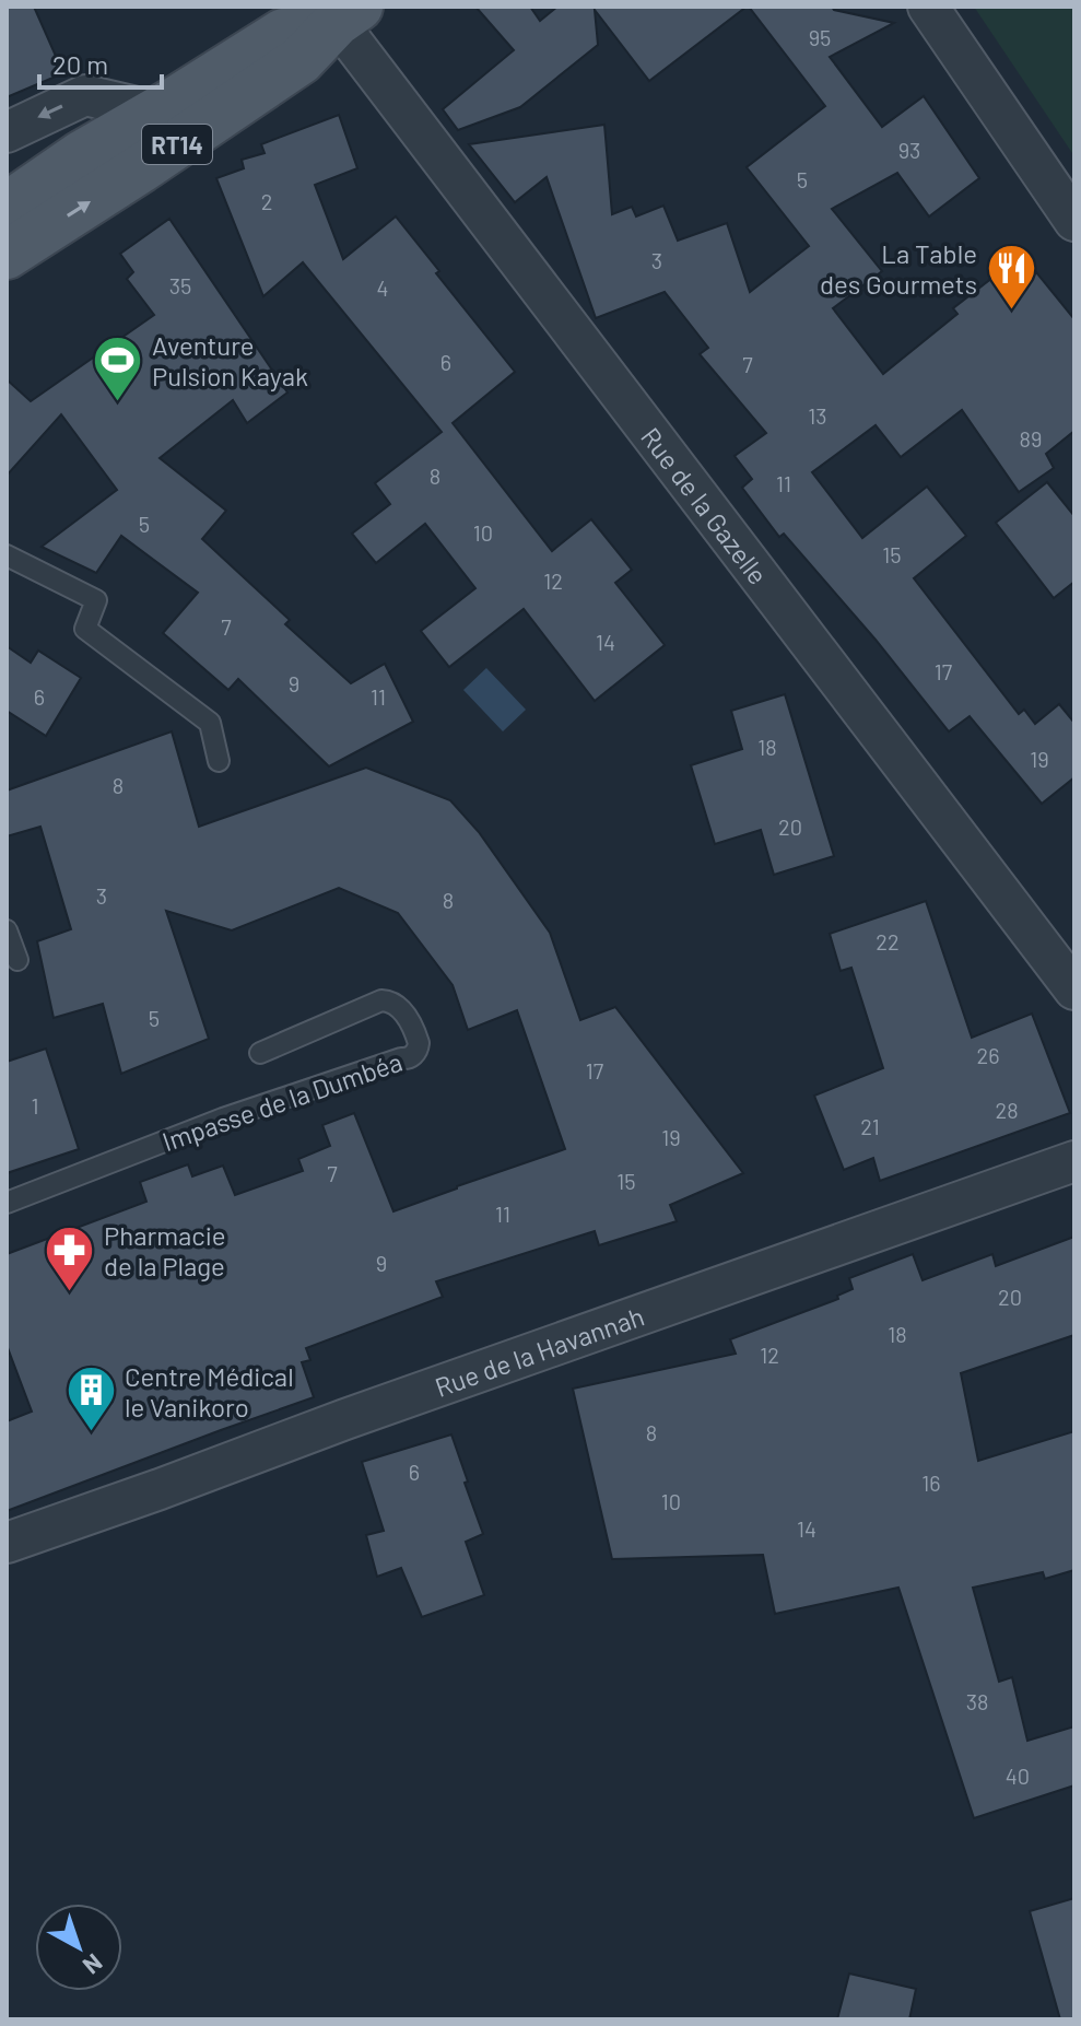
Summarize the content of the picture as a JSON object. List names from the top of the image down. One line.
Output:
{"streets":{"main road":["RT14"],"street":["Rue de la Gazelle","Rue de la Havannah"],"lane":["Impasse de la Dumbéa"]},"crossings":[["RT14","Rue de la Gazelle"]],"places":{"restaurant":["La Table des Gourmets"],"sports":["Aventure Pulsion Kayak"],"pharmacy":["Pharmacie de la Plage"],"building":["Centre Médical le Vanikoro"]},"house_numbers":["95","93","5","2","3","35","4","6","7","13","89","8","11","5","10","15","12","7","14","17","9","6","11","18","19","8","20","3","8","22","5","26","17","1","28","21","19","7","15","11","9","20","18","12","8","6","16","10","14","38","40"],"scale_bar":"20 m","north":"bottom right"}
